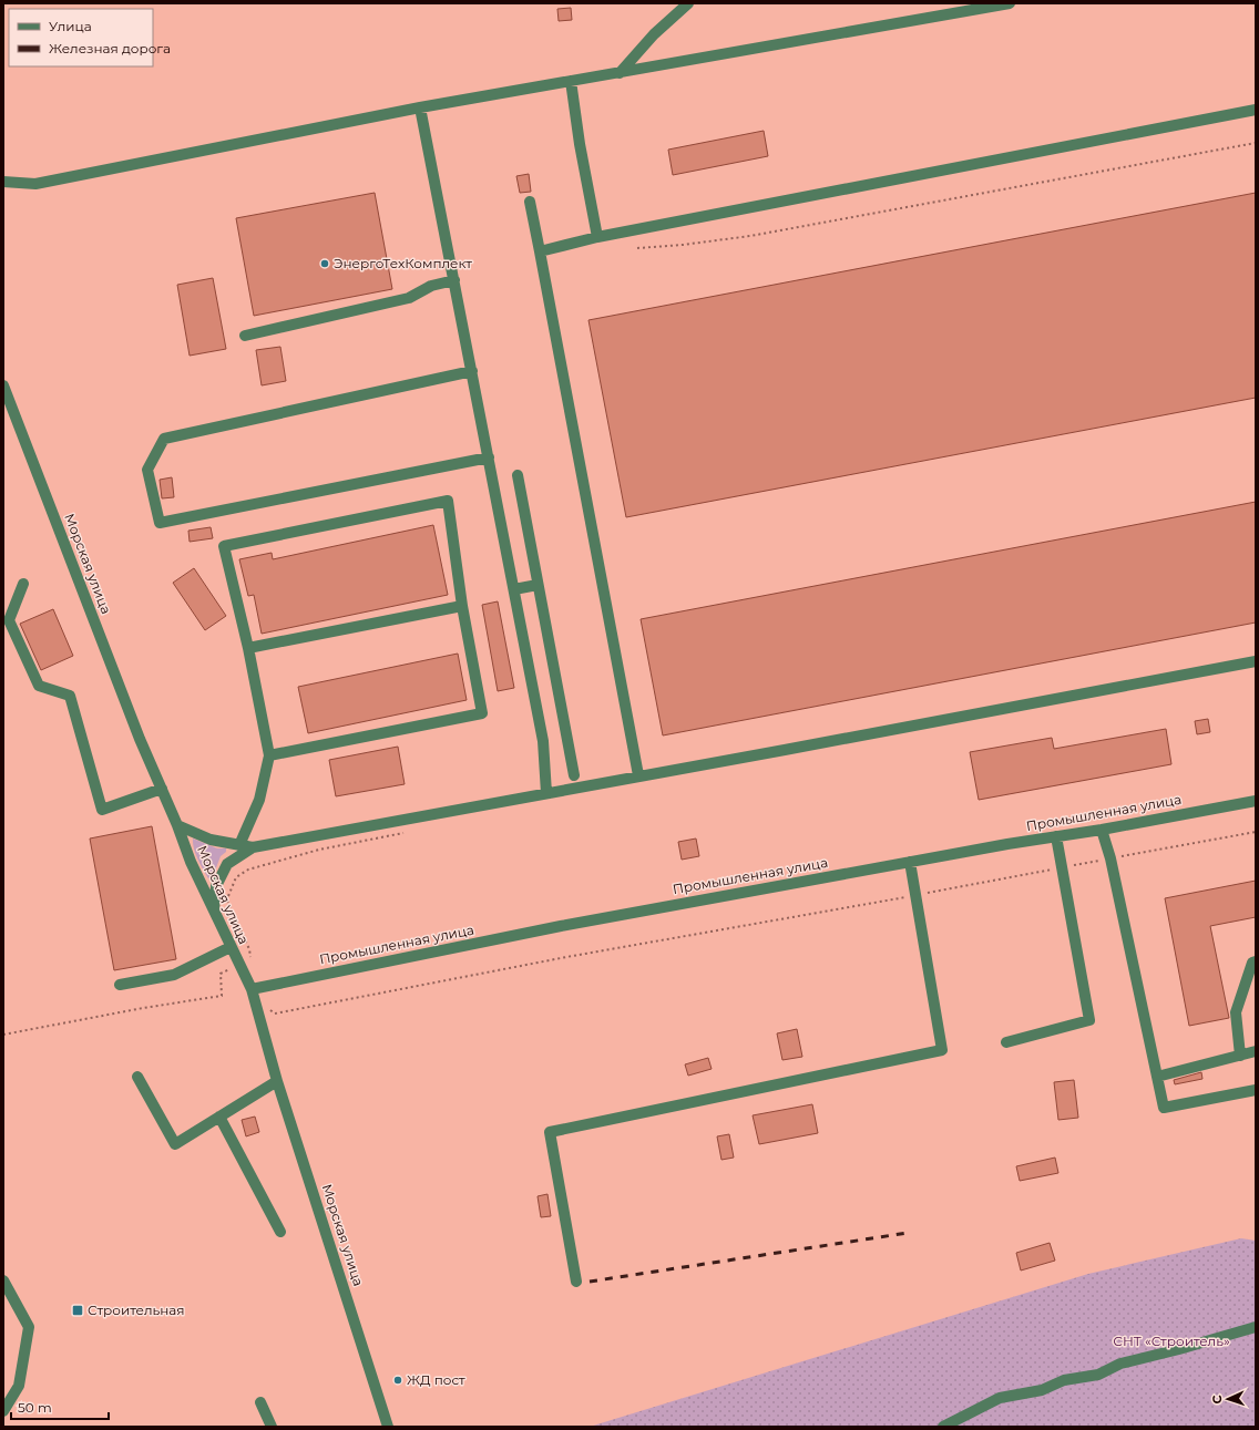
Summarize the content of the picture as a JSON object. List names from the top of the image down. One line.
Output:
{"streets":{"street":["Морская улица","Промышленная улица"]},"crossings":[["Морская улица","Промышленная улица"]],"parks":["СНТ «Строитель»"],"places":{"other":["ЭнергоТехКомплект","ЖД пост"],"transit":["Строительная"]},"legend":["Улица","Железная дорога"],"scale_bar":"50 m","north":"left"}
